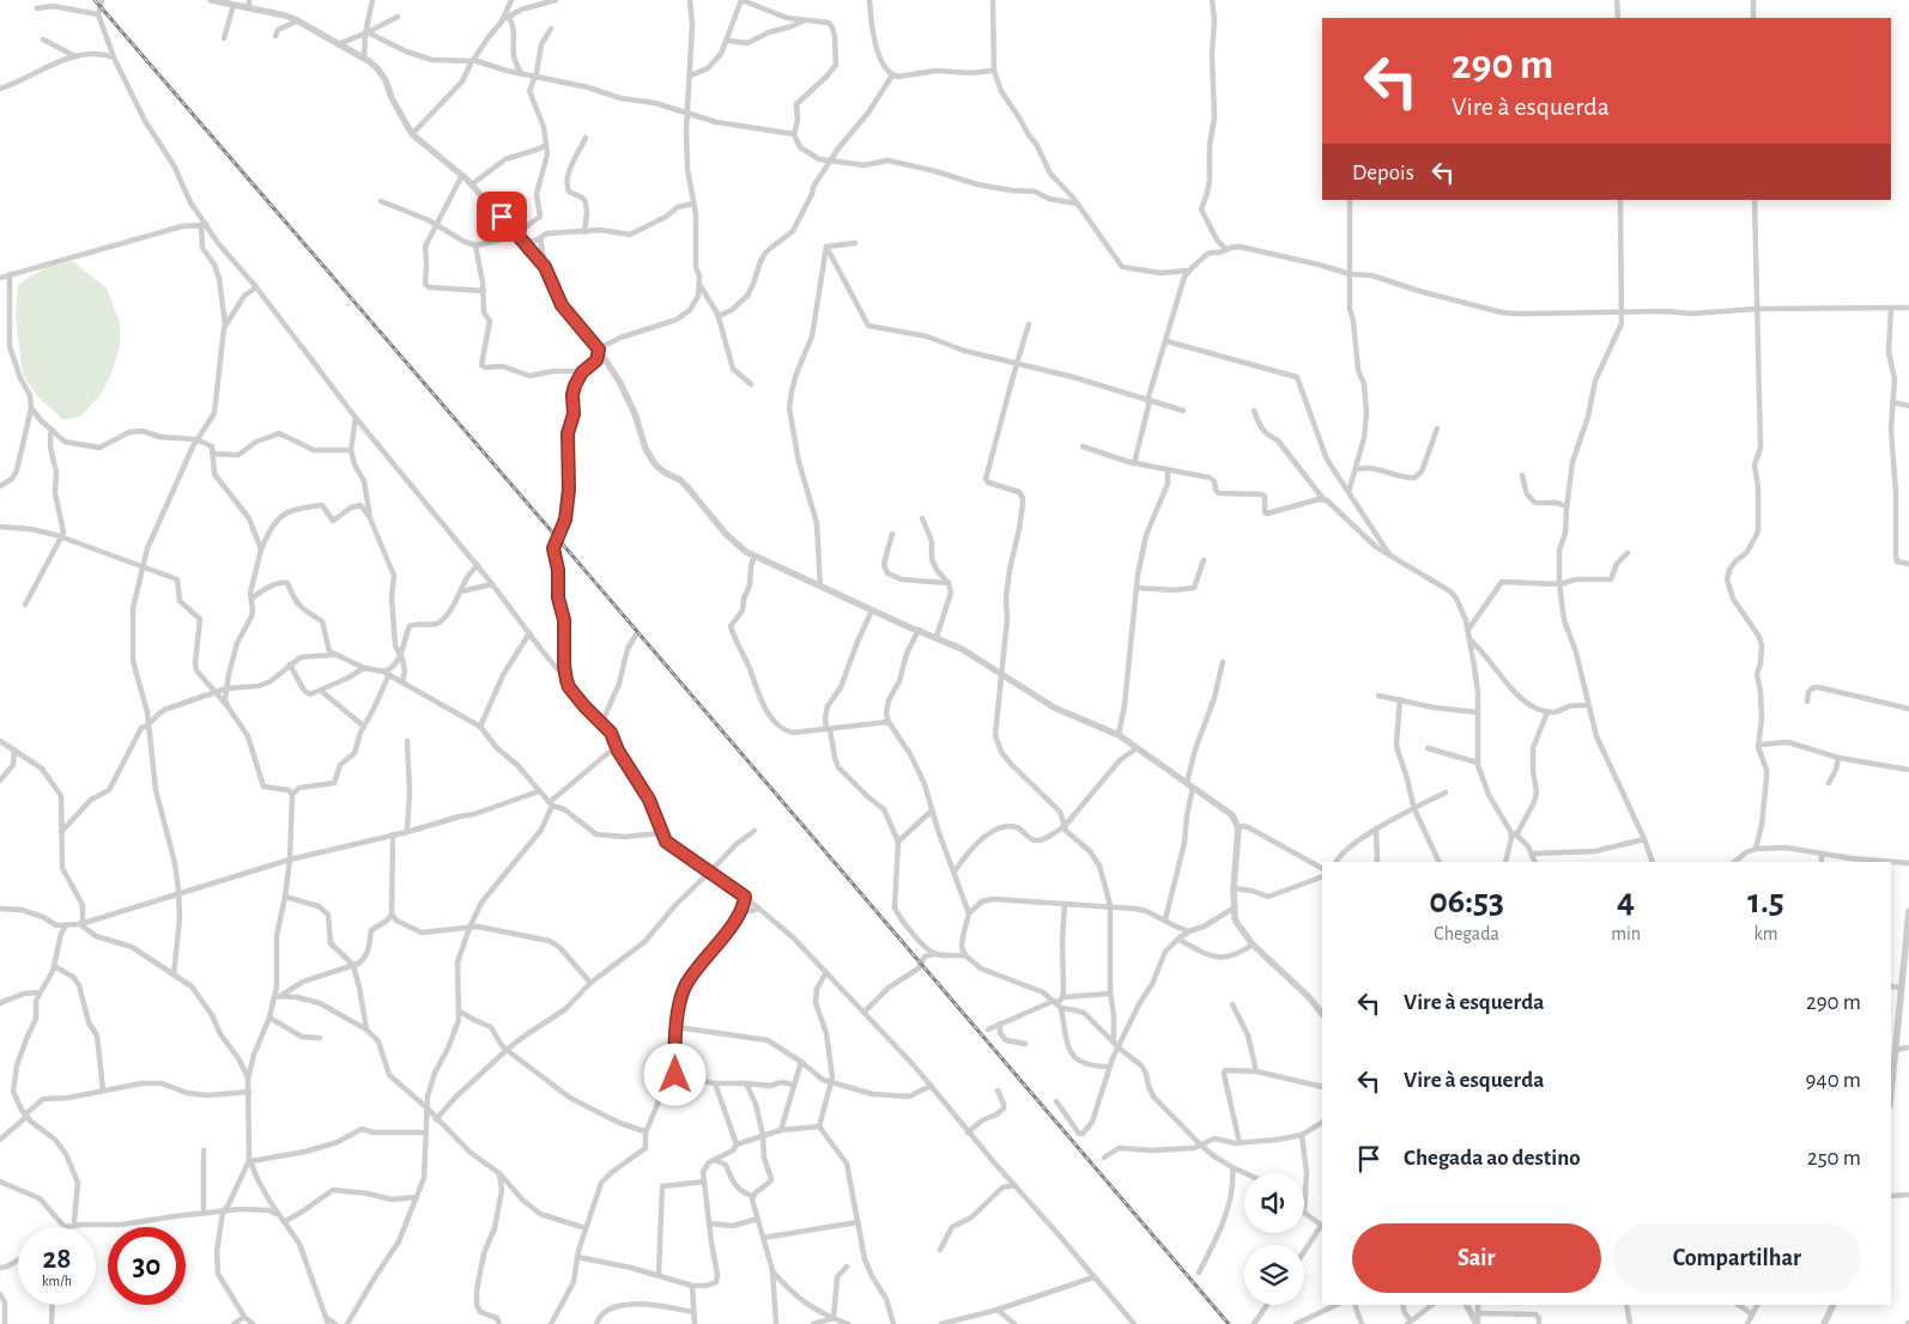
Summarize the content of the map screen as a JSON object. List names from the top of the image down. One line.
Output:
{"page":{"turn":["290 m","Vire à esquerda"],"then":"Depois","eta":["06:53","Chegada","4","min","1.5","km"],"list":[{"name":"Vire à esquerda","value":"290 m"},{"name":"Vire à esquerda","value":"940 m"},{"name":"Chegada ao destino","value":"250 m"}],"buttons":["Sair","Compartilhar"],"speed":"28 km/h","limit":"30"}}
